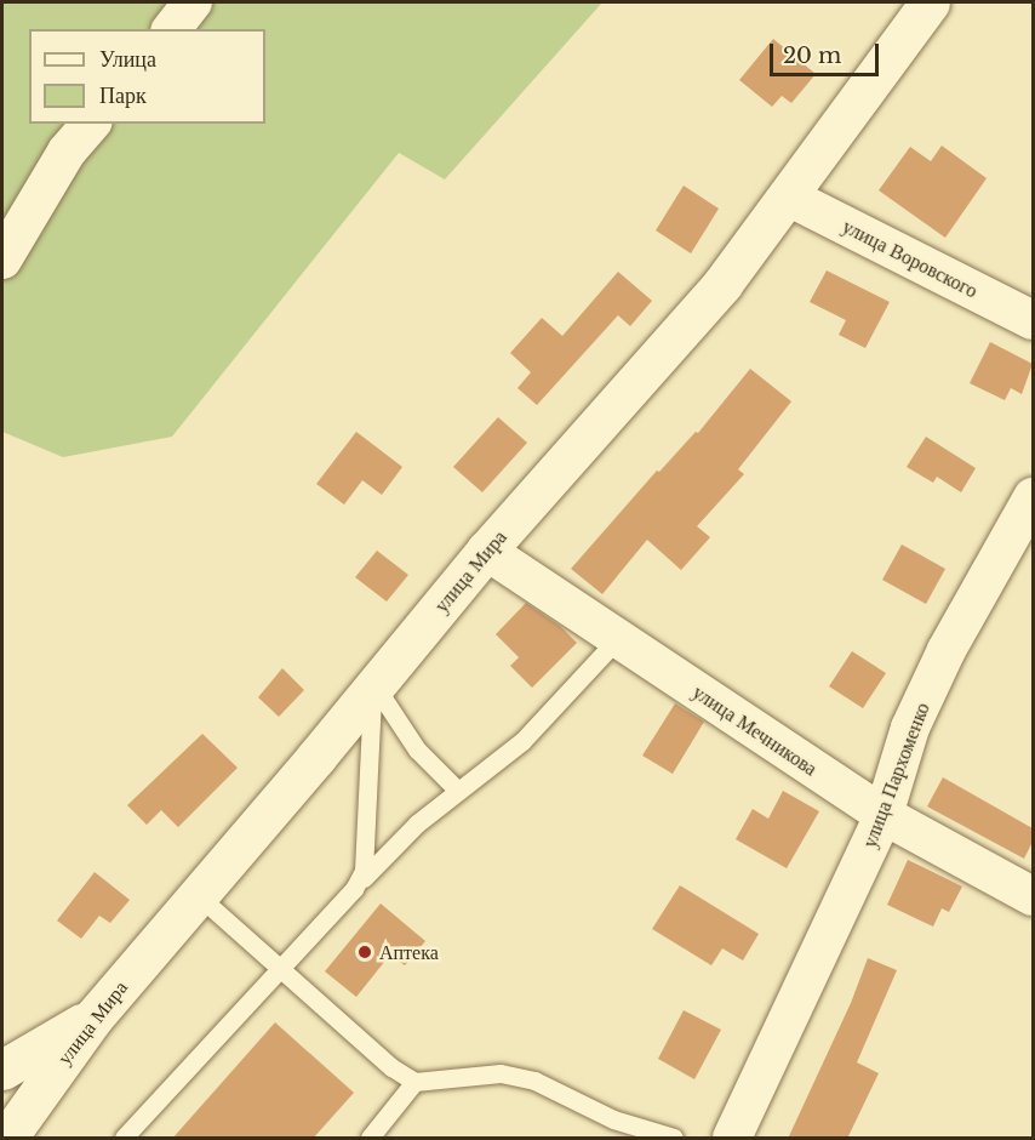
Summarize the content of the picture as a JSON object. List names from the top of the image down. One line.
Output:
{"streets":{"street":["улица Воровского","улица Мира","улица Мечникова","улица Пархоменко"]},"crossings":[["улица Воровского","улица Мира"],["улица Мира","улица Мечникова"],["улица Мечникова","улица Пархоменко"]],"places":["Аптека"],"legend":["Улица","Парк"],"scale_bar":"20 m"}
